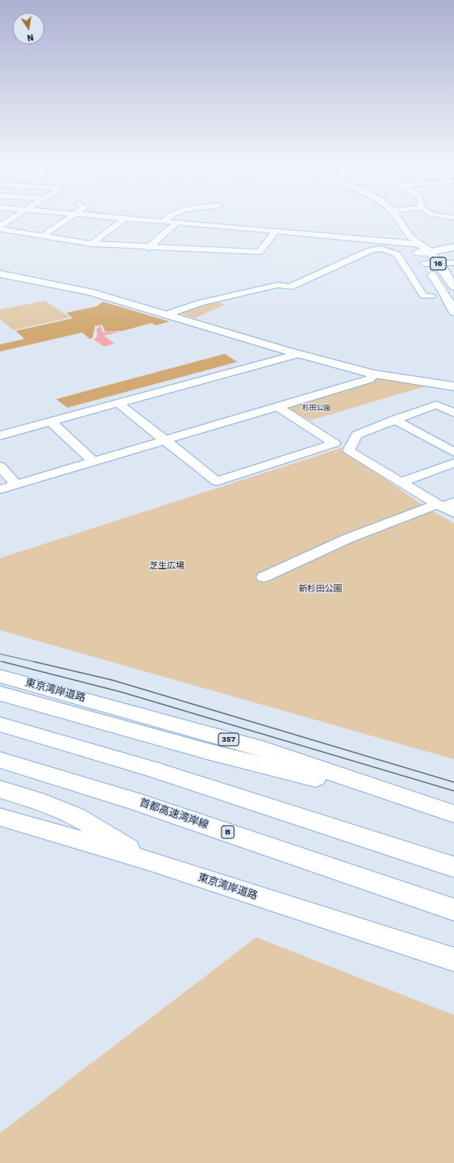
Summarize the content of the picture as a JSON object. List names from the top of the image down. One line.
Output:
{"streets":{"main road":["16","東京湾岸道路","357","首都高速湾岸線","B"]},"parks":["杉田公園","芝生広場","新杉田公園"],"north":"bottom"}
